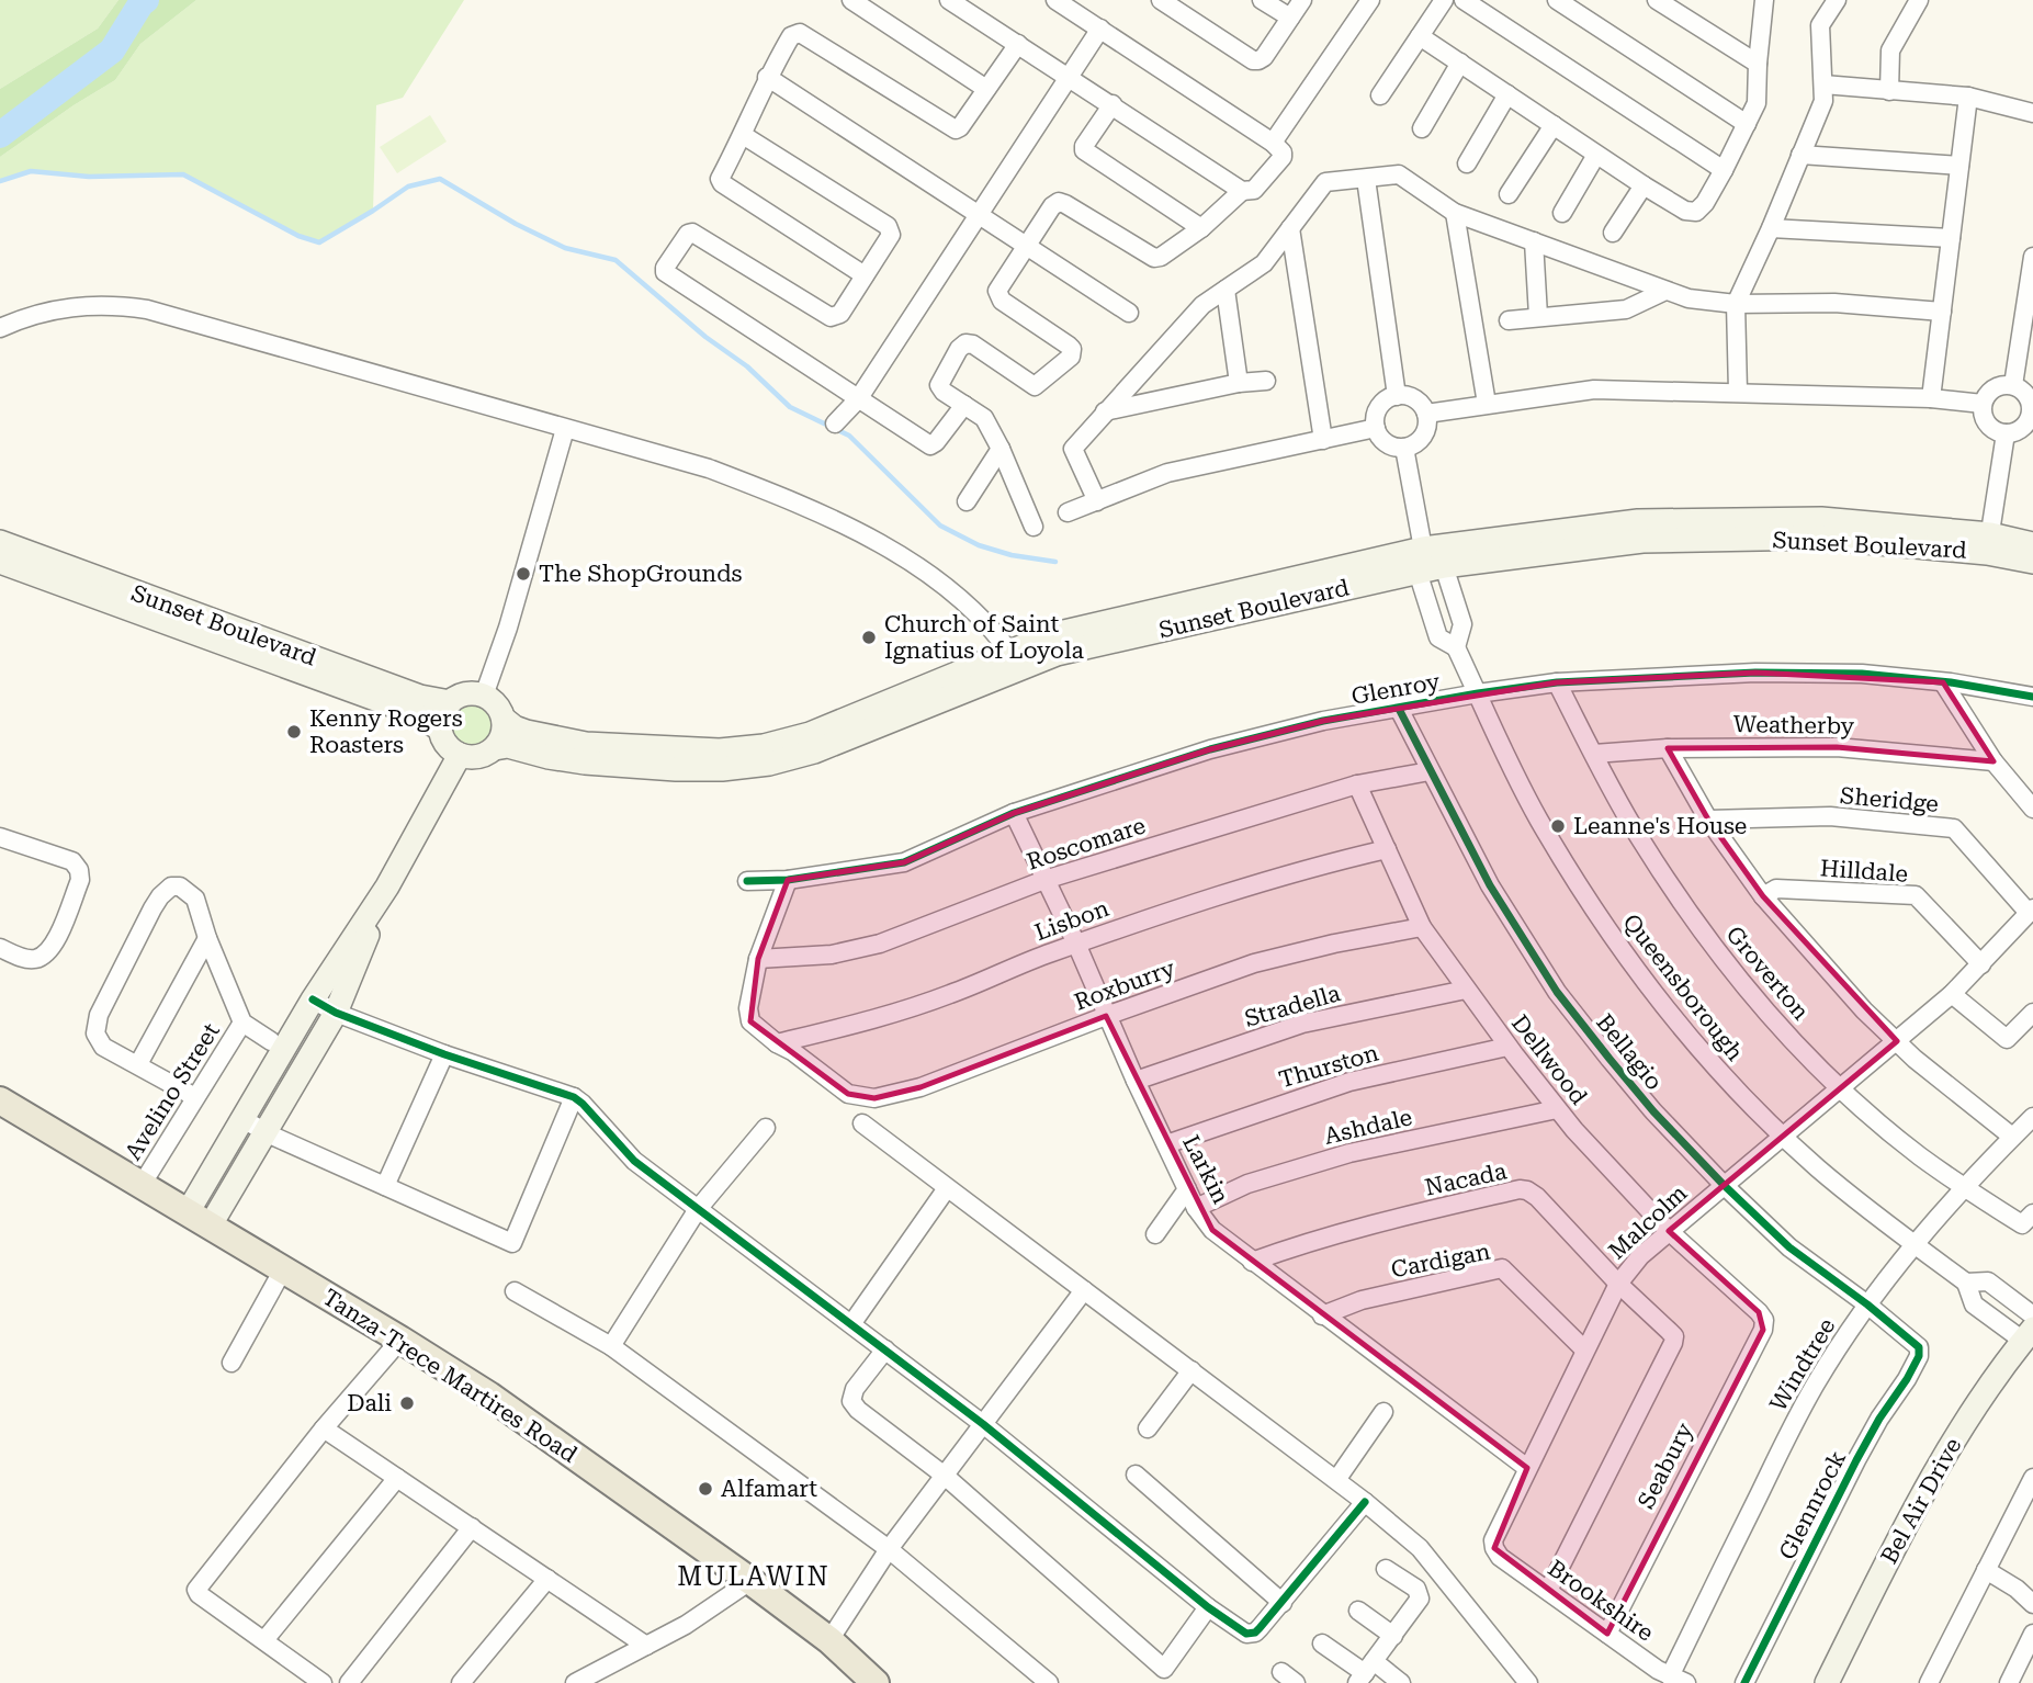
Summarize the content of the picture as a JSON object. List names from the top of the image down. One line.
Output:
{"streets":{"main road":["Sunset Boulevard","Tanza-Trece Martires Road","Bel Air Drive"],"street":["Glenroy","Weatherby","Sheridge","Roscomare","Hilldale","Lisbon","Groverton","Roxburry","Queensborough","Stradella","Bellagio","Dellwood","Thurston","Avelino Street","Ashdale","Larkin","Nacada","Malcolm","Cardigan","Windtree","Seabury","Glennrock","Brookshire"]},"crossings":[["Glenroy","Groverton"],["Glenroy","Queensborough"],["Glenroy","Bellagio"],["Glenroy","Larkin"],["Weatherby","Groverton"],["Sheridge","Malcolm"],["Roscomare","Bellagio"],["Roscomare","Dellwood"],["Roscomare","Larkin"],["Hilldale","Malcolm"],["Lisbon","Roxburry"],["Lisbon","Dellwood"],["Lisbon","Larkin"],["Groverton","Malcolm"],["Groverton","Windtree"],["Roxburry","Dellwood"],["Roxburry","Larkin"],["Queensborough","Malcolm"],["Queensborough","Windtree"],["Stradella","Dellwood"],["Stradella","Larkin"],["Bellagio","Malcolm"],["Bellagio","Windtree"],["Bellagio","Glennrock"],["Dellwood","Thurston"],["Dellwood","Ashdale"],["Dellwood","Malcolm"],["Dellwood","Seabury"],["Thurston","Larkin"],["Avelino Street","Tanza-Trece Martires Road"],["Ashdale","Larkin"],["Larkin","Nacada"],["Larkin","Malcolm"],["Larkin","Cardigan"],["Nacada","Malcolm"],["Nacada","Brookshire"],["Malcolm","Cardigan"],["Malcolm","Brookshire"],["Windtree","Brookshire"],["Seabury","Brookshire"]],"districts":["MULAWIN"],"places":["The ShopGrounds","Church of Saint Ignatius of Loyola","Kenny Rogers Roasters","Leanne's House","Dali","Alfamart"]}
